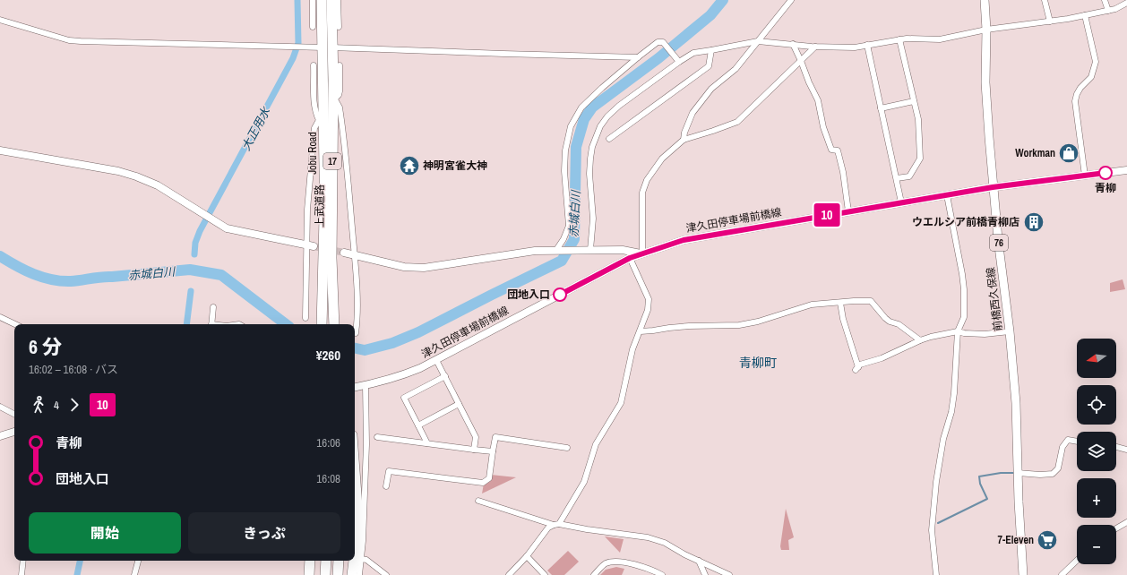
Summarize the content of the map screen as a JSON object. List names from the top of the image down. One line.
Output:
{"streets":{"highway":["Jobu Road","17","上武道路"],"main road":["津久田停車場前橋線","76","前橋西久保線"]},"crossings":[["Jobu Road","17"],["Jobu Road","上武道路"],["津久田停車場前橋線","前橋西久保線"]],"districts":["青柳町"],"water":["大正用水","赤城白川"],"places":{"shop":["Workman"],"temple":["神明宮雀大神"],"other":["青柳","団地入口"],"building":["ウエルシア前橋青柳店"],"supermarket":["7-Eleven"]},"lines":["bus line 10"],"north":"left","page":{"on_map":"10","heading":["6 分","16:02 – 16:08 · バス","¥260"],"map_buttons":["+","−"],"legs":["4","10"],"list":[{"name":"青柳","value":"16:06"},{"name":"団地入口","value":"16:08"}],"buttons":["開始","きっぷ"]}}
